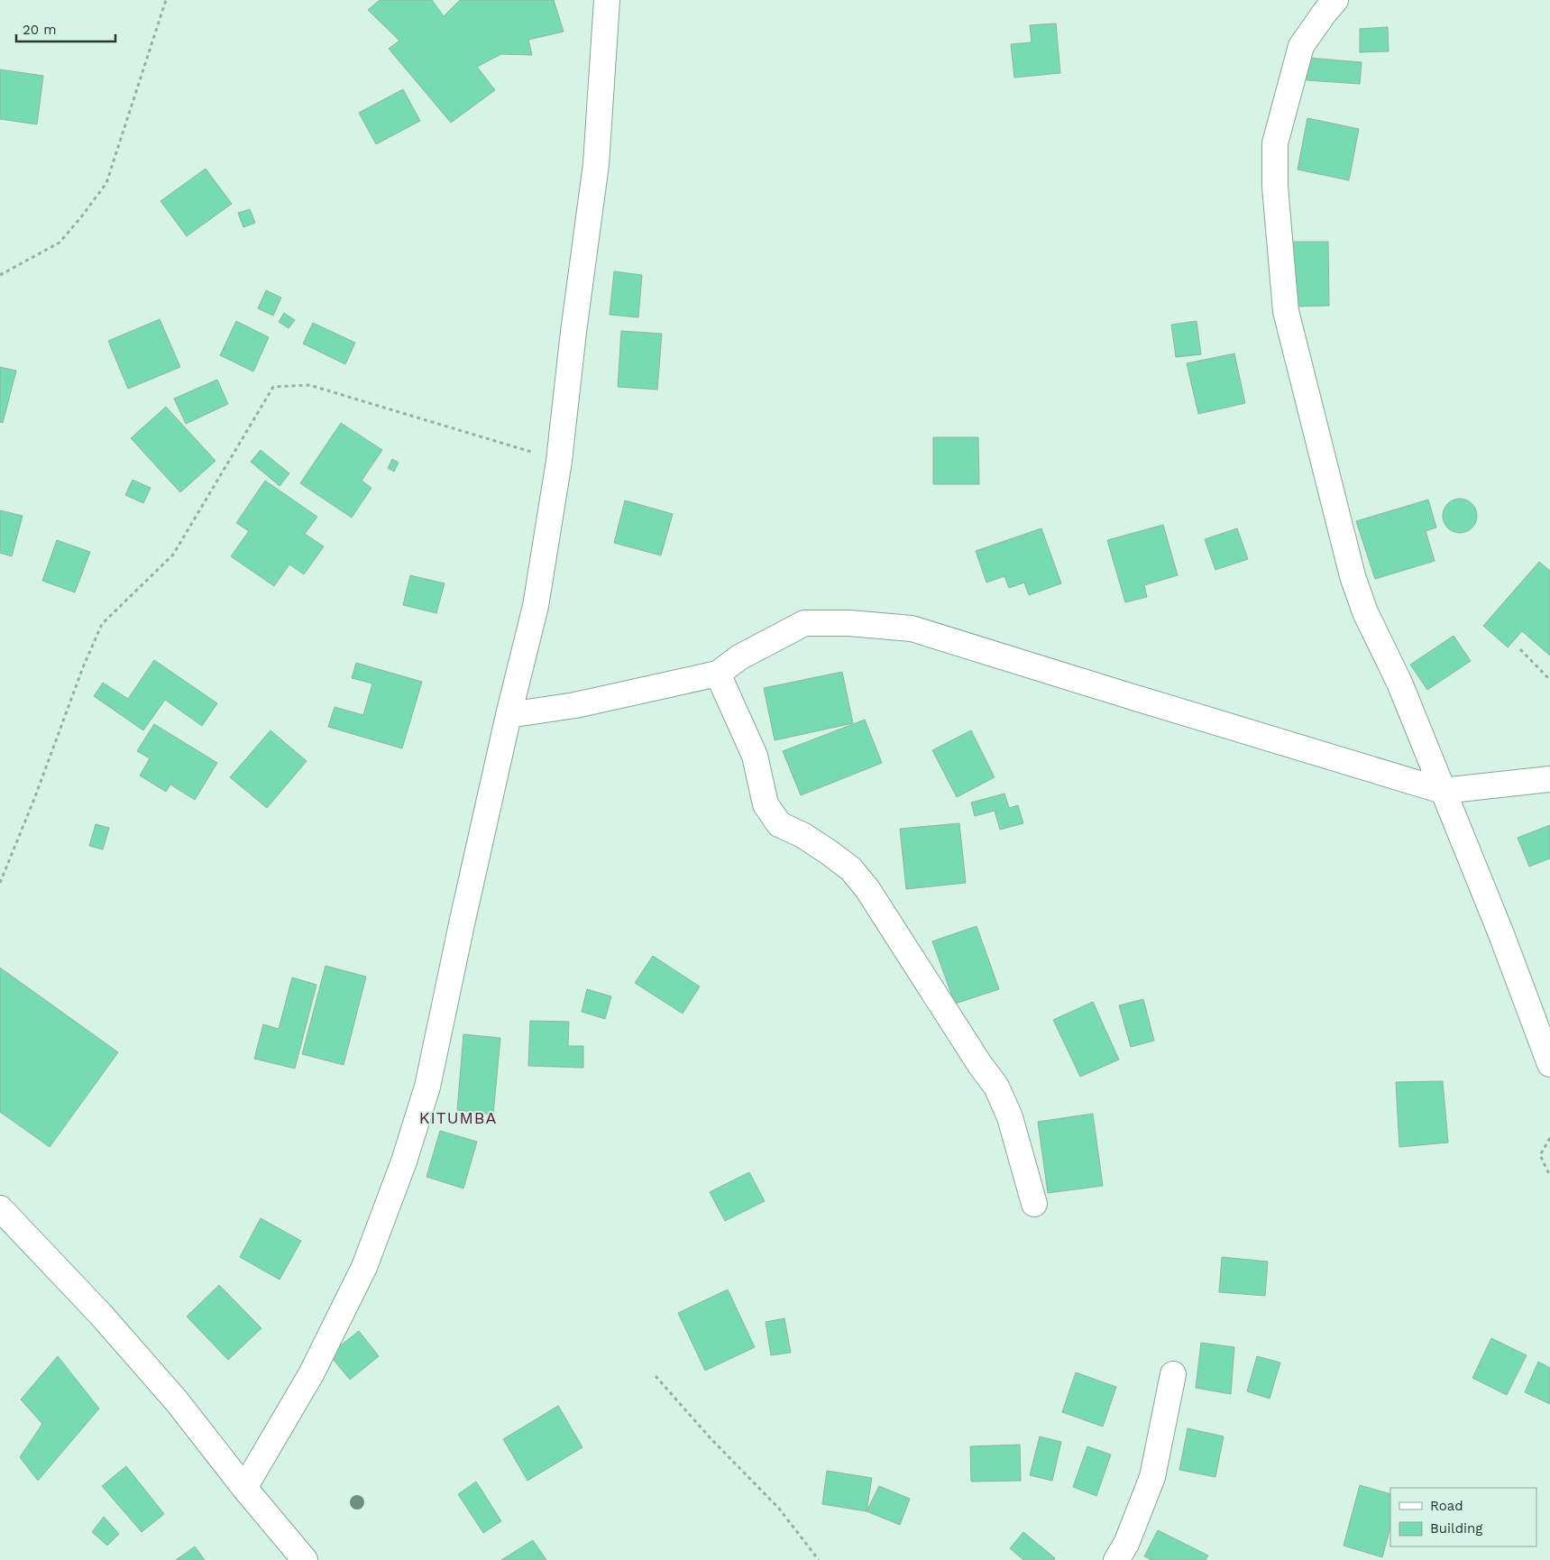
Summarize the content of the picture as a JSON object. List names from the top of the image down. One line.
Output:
{"districts":["KITUMBA"],"legend":["Road","Building"],"scale_bar":"20 m"}
